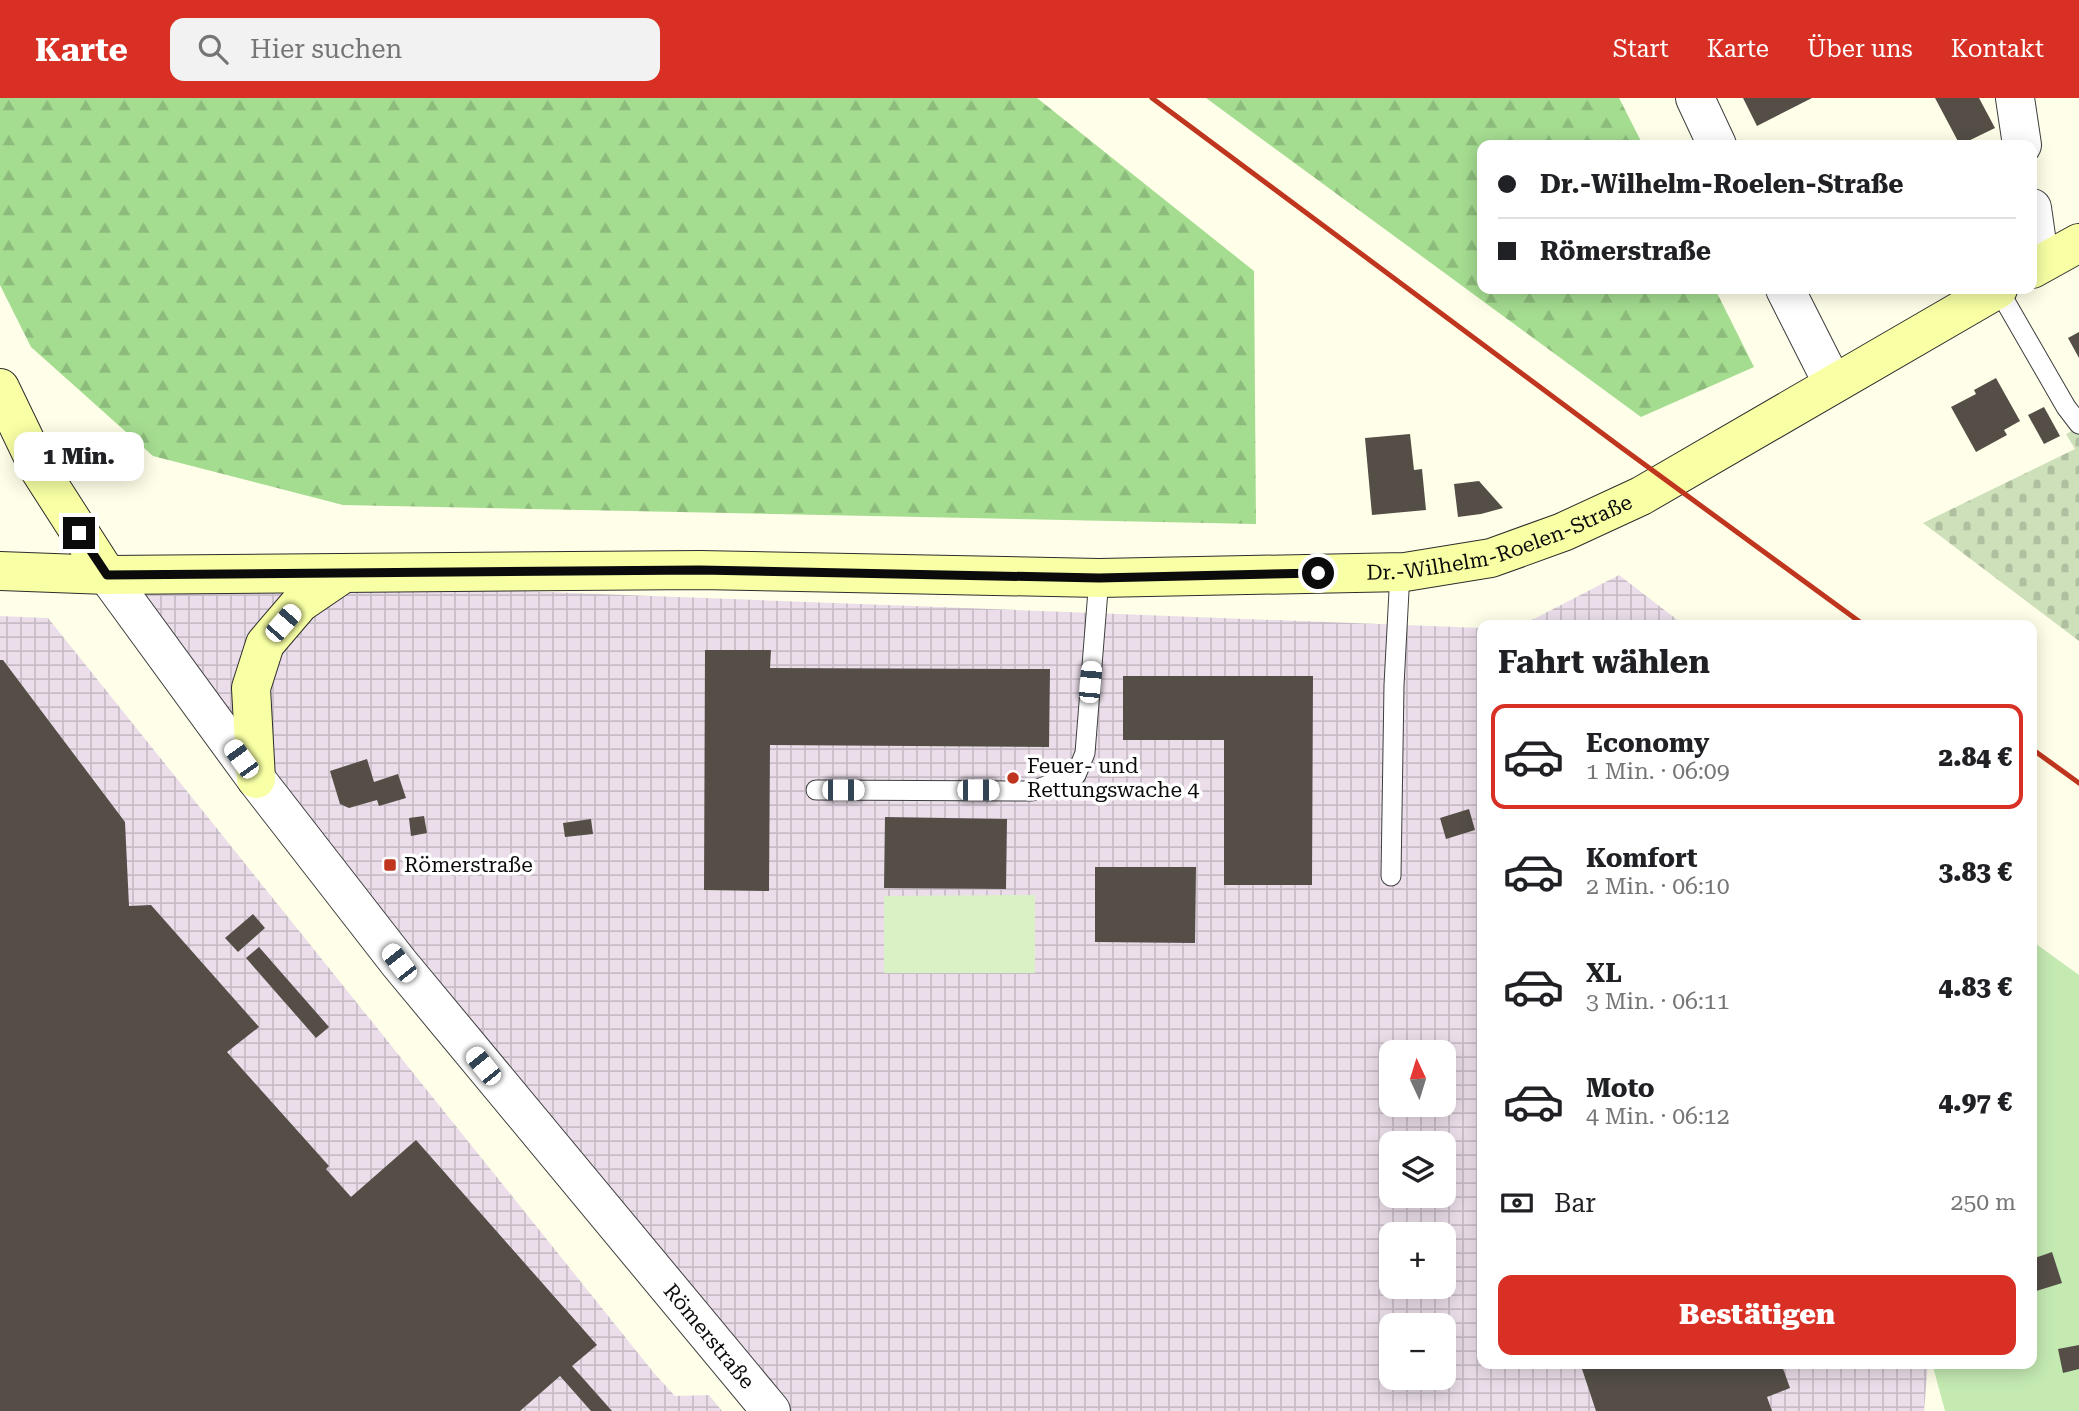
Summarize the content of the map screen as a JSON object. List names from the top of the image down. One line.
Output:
{"streets":{"main road":["Dr.-Wilhelm-Roelen-Straße","Römerstraße"]},"crossings":[["Dr.-Wilhelm-Roelen-Straße","Römerstraße"]],"places":{"other":["Feuer- und Rettungswache 4"],"transit":["Römerstraße"]},"north":"top","page":{"header":"Karte","search":"Hier suchen","nav":["Start","Karte","Über uns","Kontakt"],"banner":["Dr.-Wilhelm-Roelen-Straße","Römerstraße"],"bubble":"1 Min.","heading":"Fahrt wählen","list":[{"name":"Economy","note":"1 Min. · 06:09","value":"2.84 €"},{"name":"Komfort","note":"2 Min. · 06:10","value":"3.83 €"},{"name":"XL","note":"3 Min. · 06:11","value":"4.83 €"},{"name":"Moto","note":"4 Min. · 06:12","value":"4.97 €"}],"map_buttons":["+","−"],"pay":["Bar","250 m"],"buttons":"Bestätigen"}}
